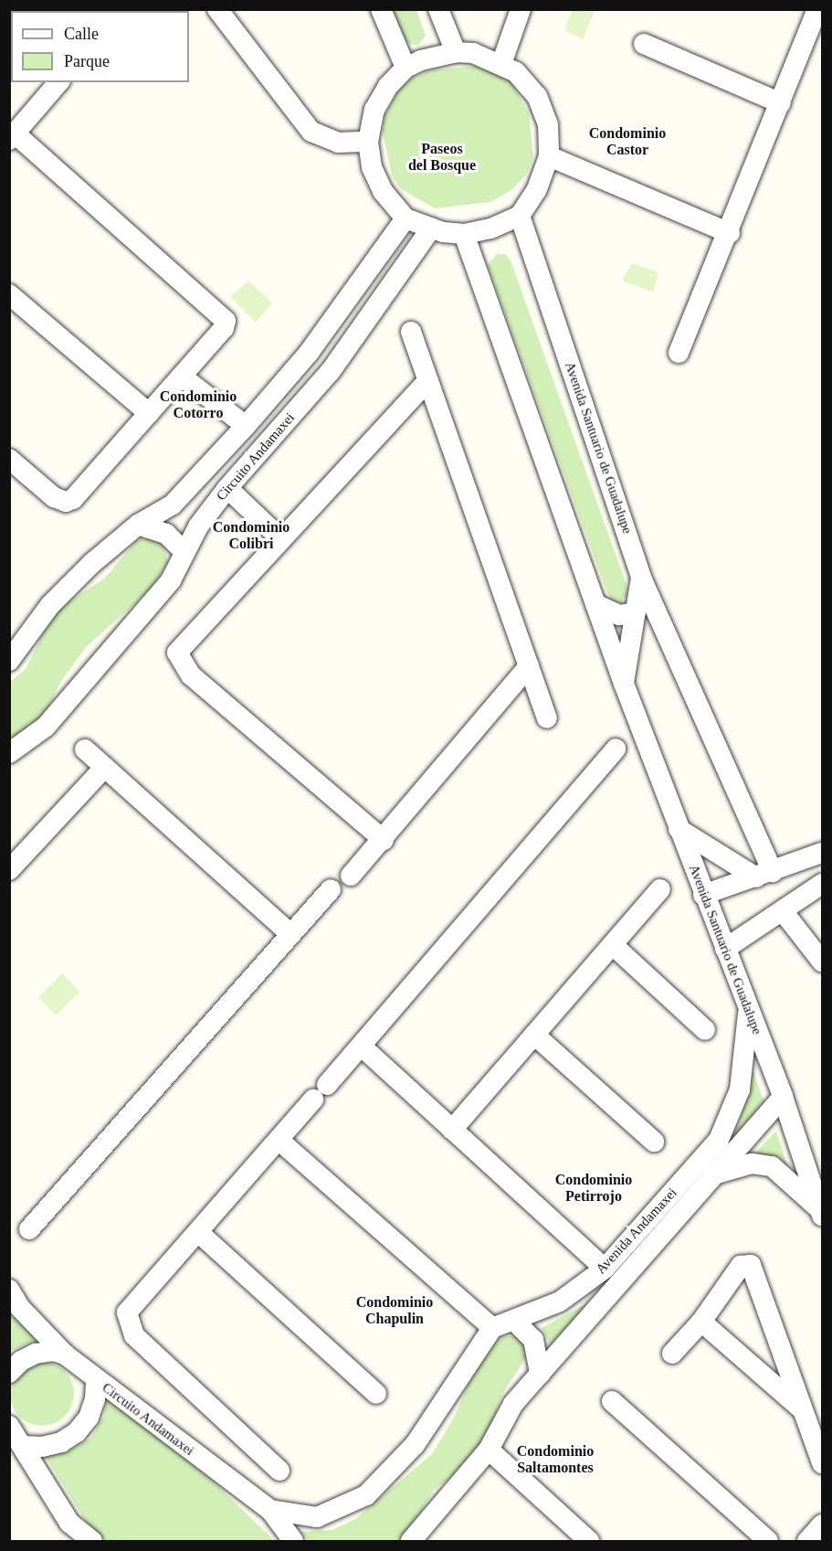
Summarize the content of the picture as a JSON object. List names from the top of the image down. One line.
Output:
{"streets":{"street":["Avenida Santuario de Guadalupe","Circuito Andamaxei","Avenida Andamaxei"]},"crossings":[["Avenida Santuario de Guadalupe","Circuito Andamaxei"],["Avenida Santuario de Guadalupe","Avenida Andamaxei"]],"districts":["Condominio Castor","Paseos del Bosque","Condominio Cotorro","Condominio Colibri","Condominio Petirrojo","Condominio Chapulin","Condominio Saltamontes"],"legend":["Calle","Parque"]}
